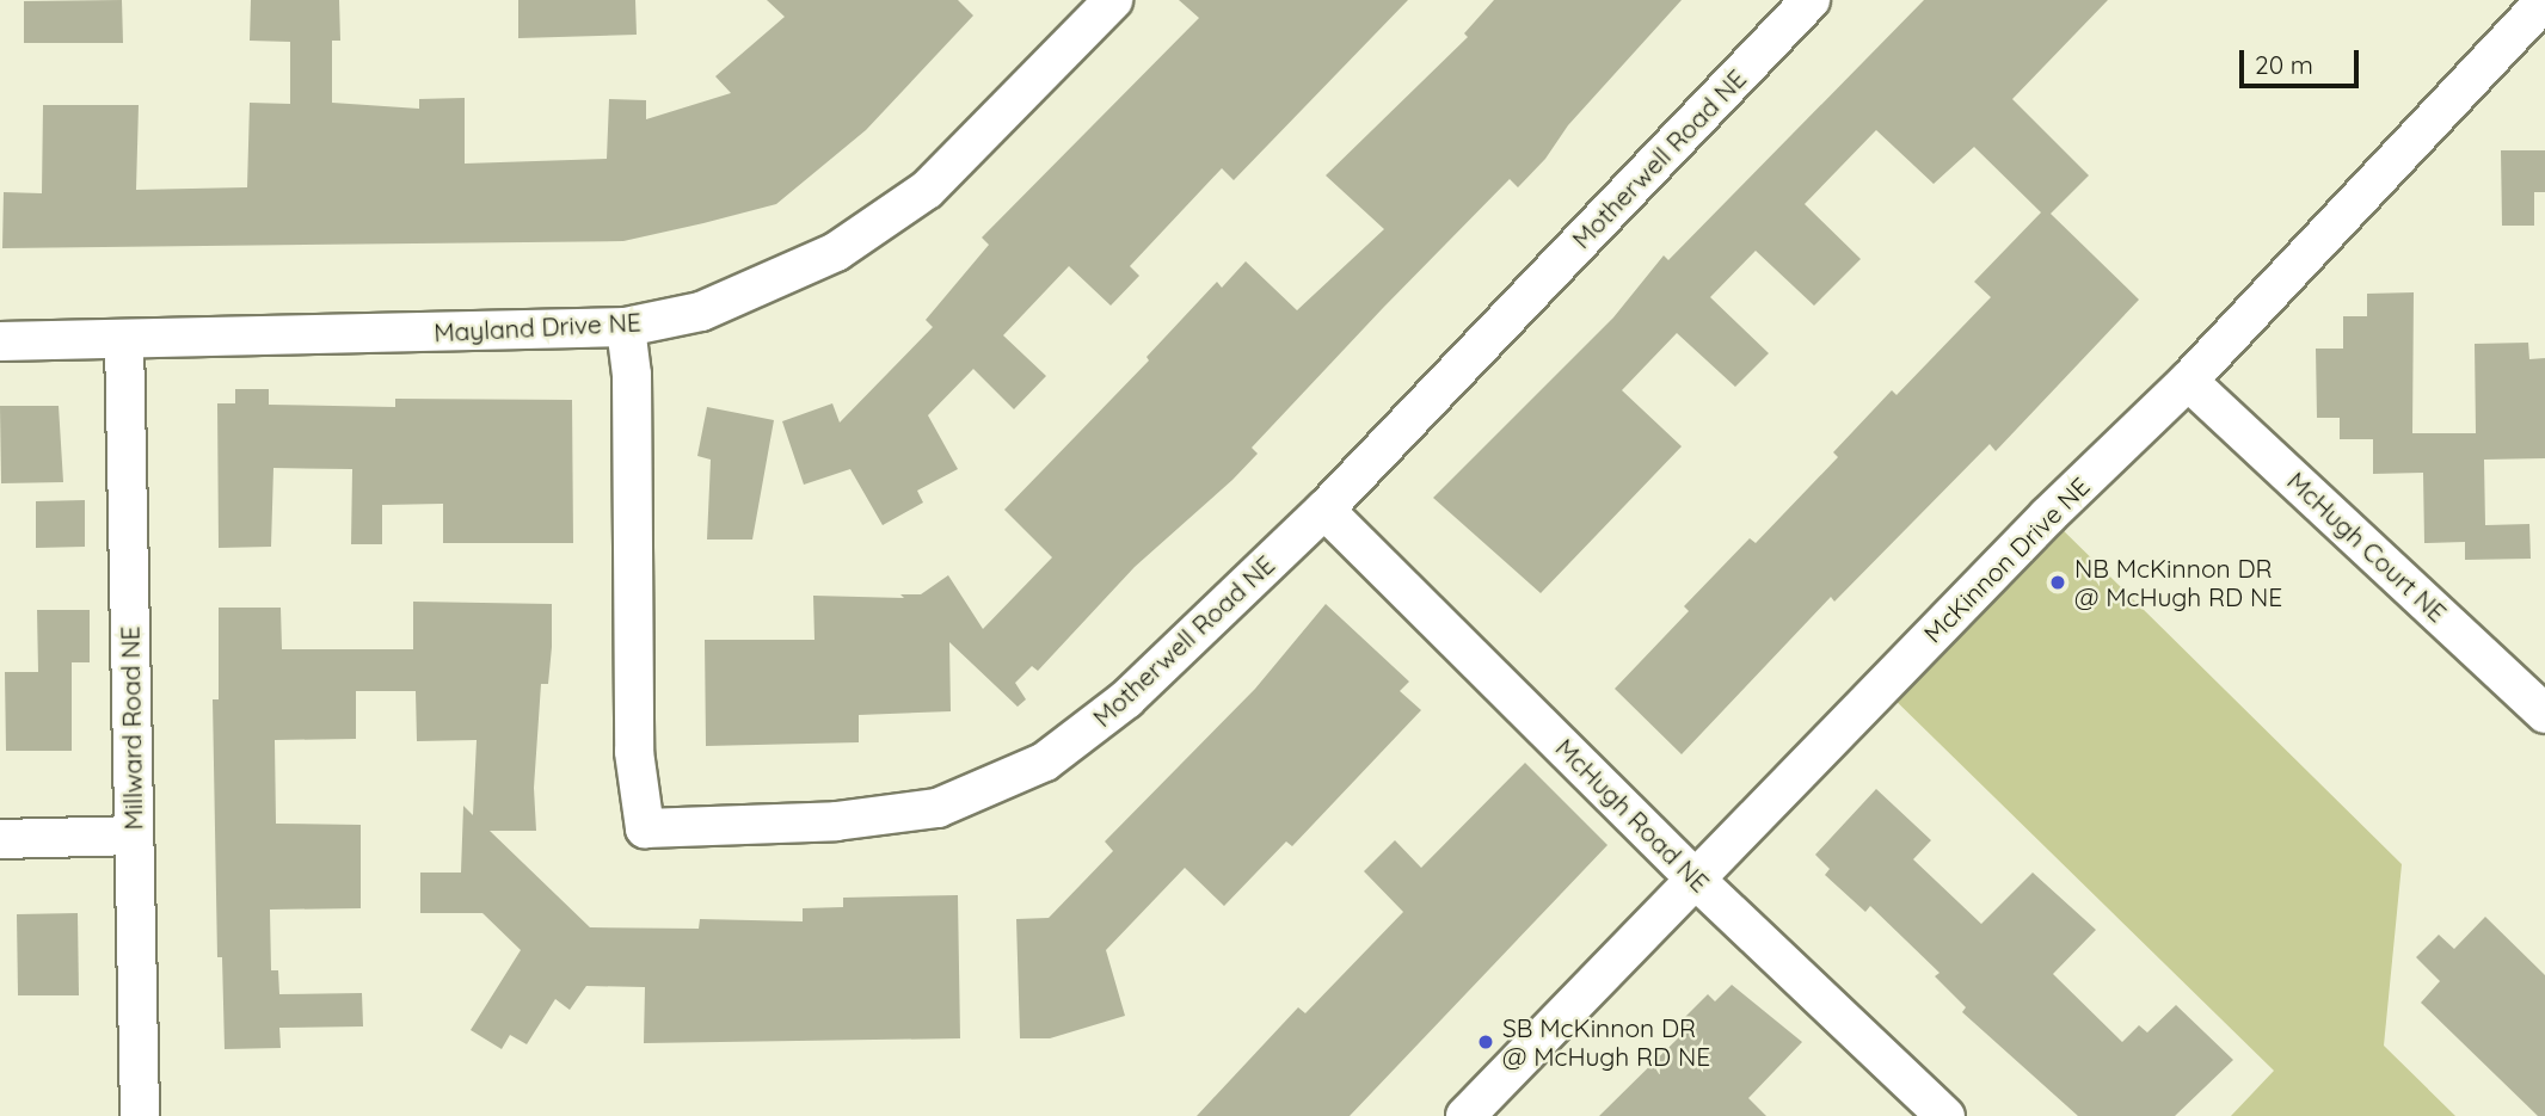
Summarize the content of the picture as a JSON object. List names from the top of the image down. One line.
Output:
{"streets":{"street":["Motherwell Road NE","Mayland Drive NE","McHugh Court NE","McKinnon Drive NE","Millward Road NE","McHugh Road NE"]},"crossings":[["Motherwell Road NE","Mayland Drive NE"],["Motherwell Road NE","McHugh Road NE"],["Mayland Drive NE","Millward Road NE"],["McHugh Court NE","McKinnon Drive NE"],["McKinnon Drive NE","McHugh Road NE"]],"places":["NB McKinnon DR @ McHugh RD NE","SB McKinnon DR @ McHugh RD NE"],"scale_bar":"20 m"}
